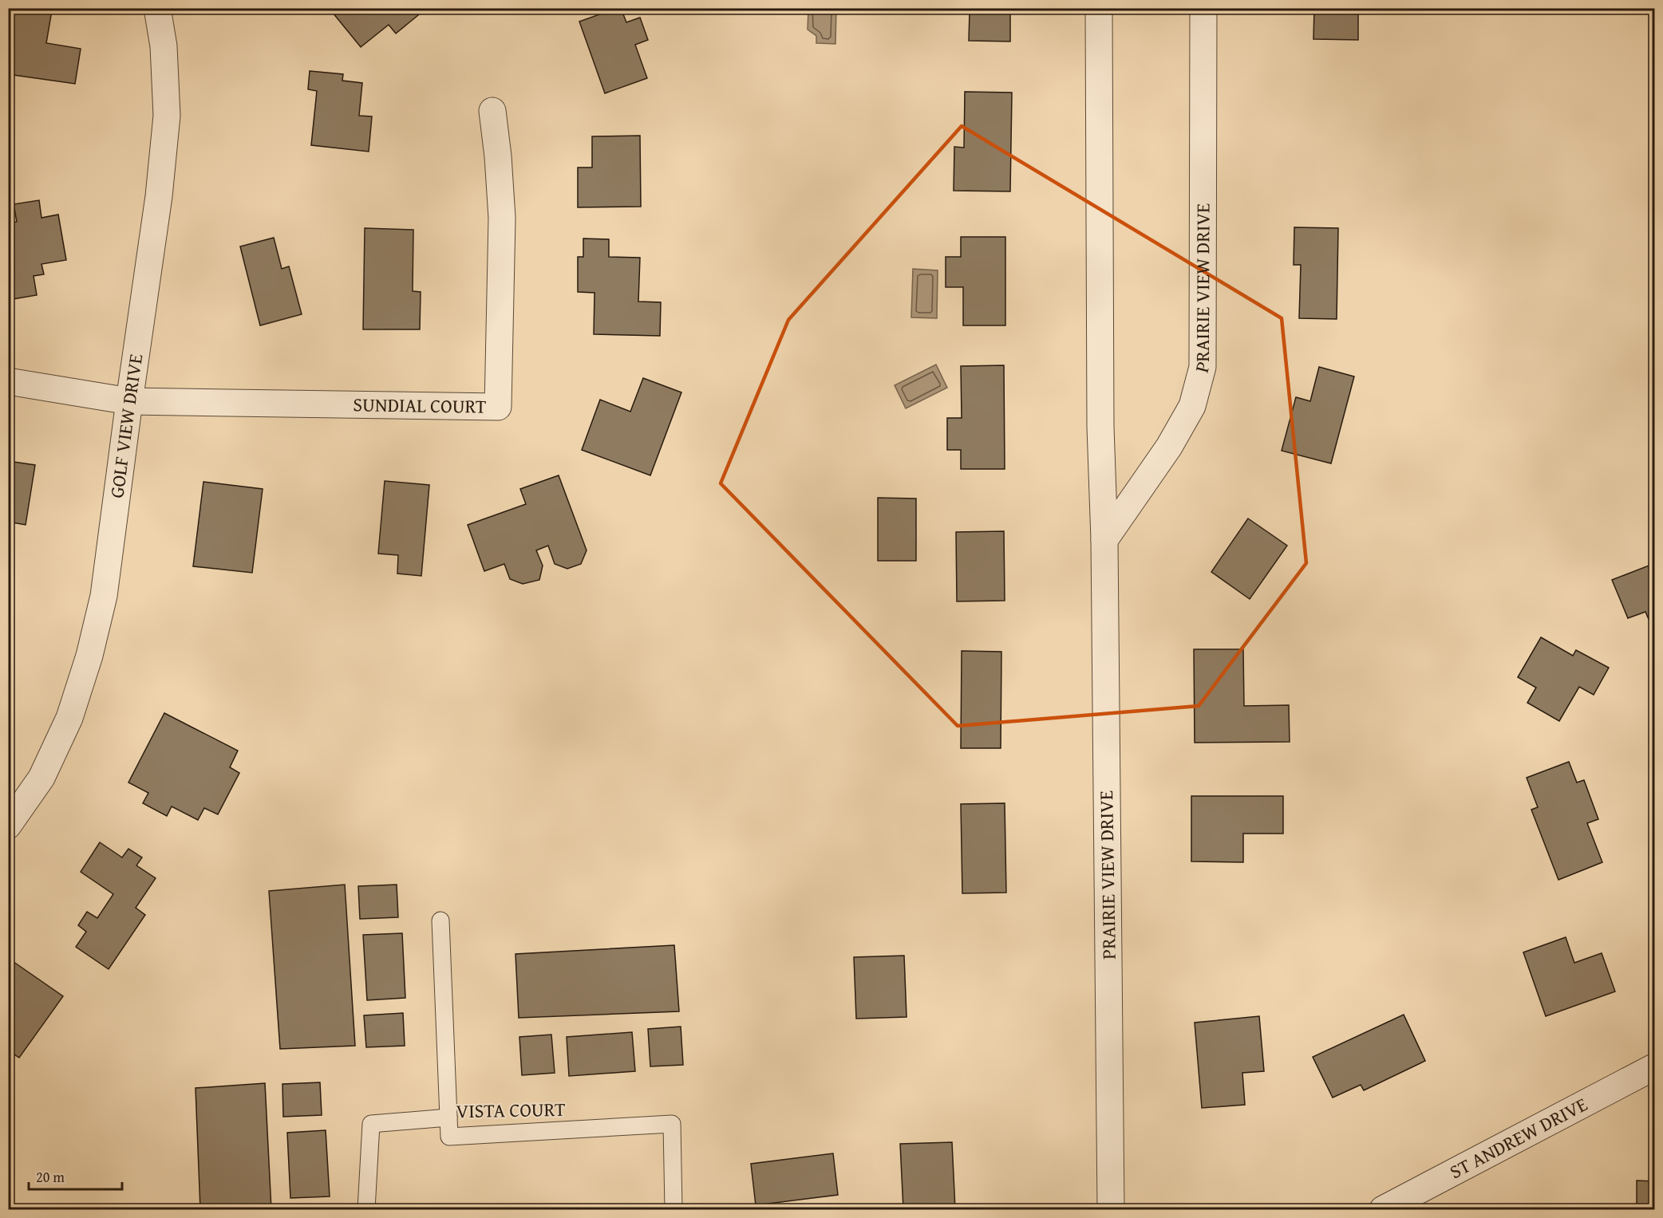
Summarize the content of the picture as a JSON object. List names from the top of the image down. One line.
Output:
{"streets":{"street":["PRAIRIE VIEW DRIVE","SUNDIAL COURT","GOLF VIEW DRIVE","ST ANDREW DRIVE"],"lane":["VISTA COURT"]},"crossings":[["SUNDIAL COURT","GOLF VIEW DRIVE"]],"scale_bar":"20 m"}
